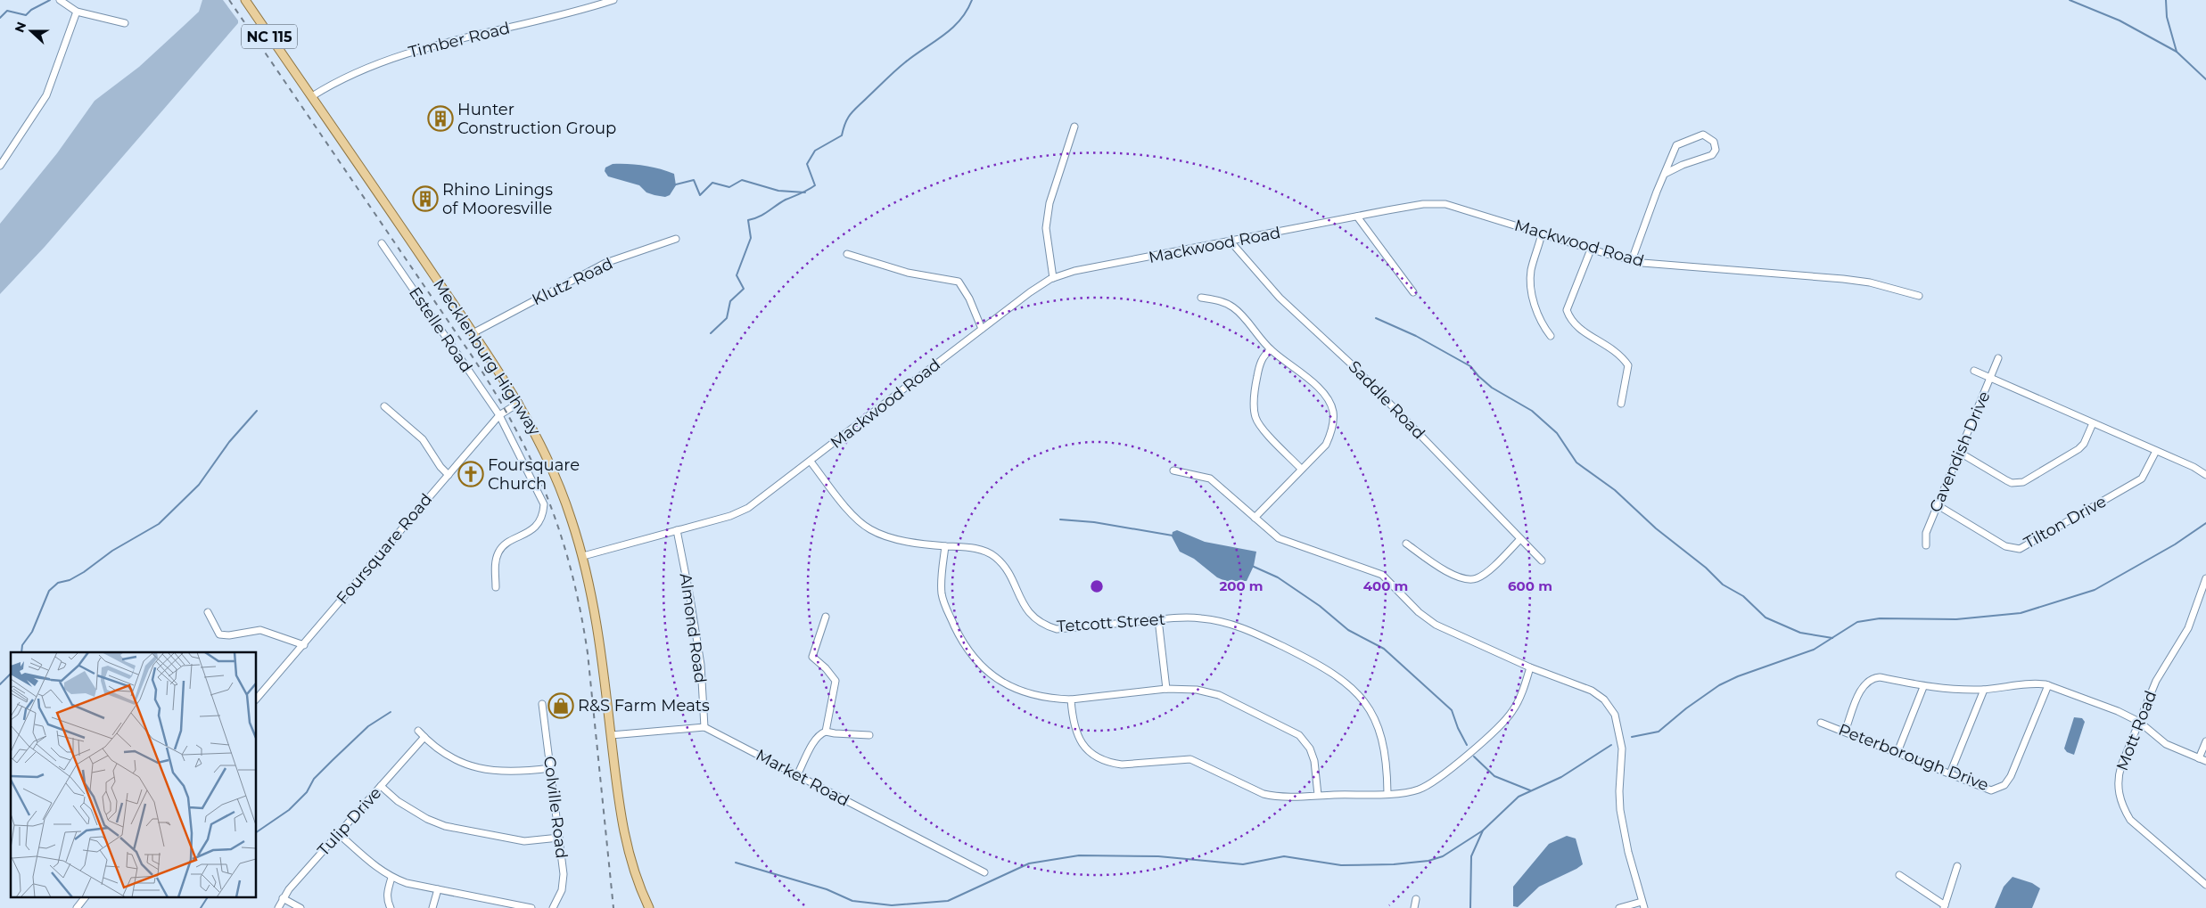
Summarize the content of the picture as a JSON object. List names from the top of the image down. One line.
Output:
{"streets":{"main road":["NC 115","Mecklenburg Highway"],"street":["Timber Road","Mackwood Road","Klutz Road","Estelle Road","Saddle Road","Cavendish Drive","Tilton Drive","Foursquare Road","Tetcott Street","Almond Road","Mott Road","Peterborough Drive","Market Road","Colville Road","Tulip Drive"]},"crossings":[["NC 115","Timber Road"],["NC 115","Mecklenburg Highway"],["Timber Road","Mecklenburg Highway"],["Mackwood Road","Mecklenburg Highway"],["Mackwood Road","Saddle Road"],["Mackwood Road","Tetcott Street"],["Mackwood Road","Almond Road"],["Klutz Road","Mecklenburg Highway"],["Estelle Road","Foursquare Road"],["Mecklenburg Highway","Foursquare Road"],["Cavendish Drive","Tilton Drive"],["Almond Road","Market Road"]],"places":{"building":["Hunter Construction Group","Rhino Linings of Mooresville"],"church":["Foursquare Church"],"shop":["R&S Farm Meats"]},"north":"left","rings":["200 m","400 m","600 m"]}
